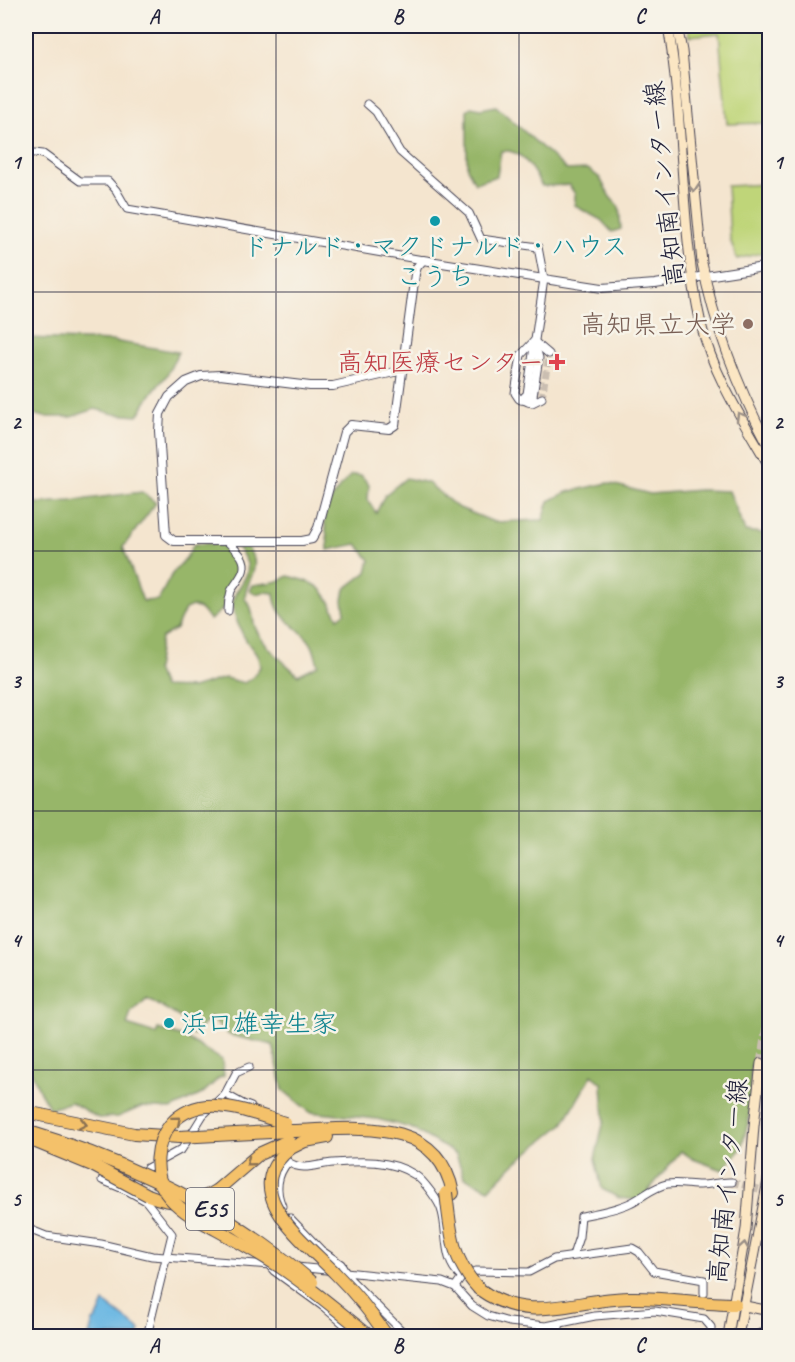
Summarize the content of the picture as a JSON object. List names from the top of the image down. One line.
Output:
{"streets":{"highway":["E55"],"main road":["高知南インター線"]},"places":{"other":["ドナルド・マクドナルド・ハウス こうち","高知県立大学","浜口雄幸生家"],"health":["高知医療センター"]},"grid":{"columns":["A","B","C"],"rows":["1","2","3","4","5"]}}
